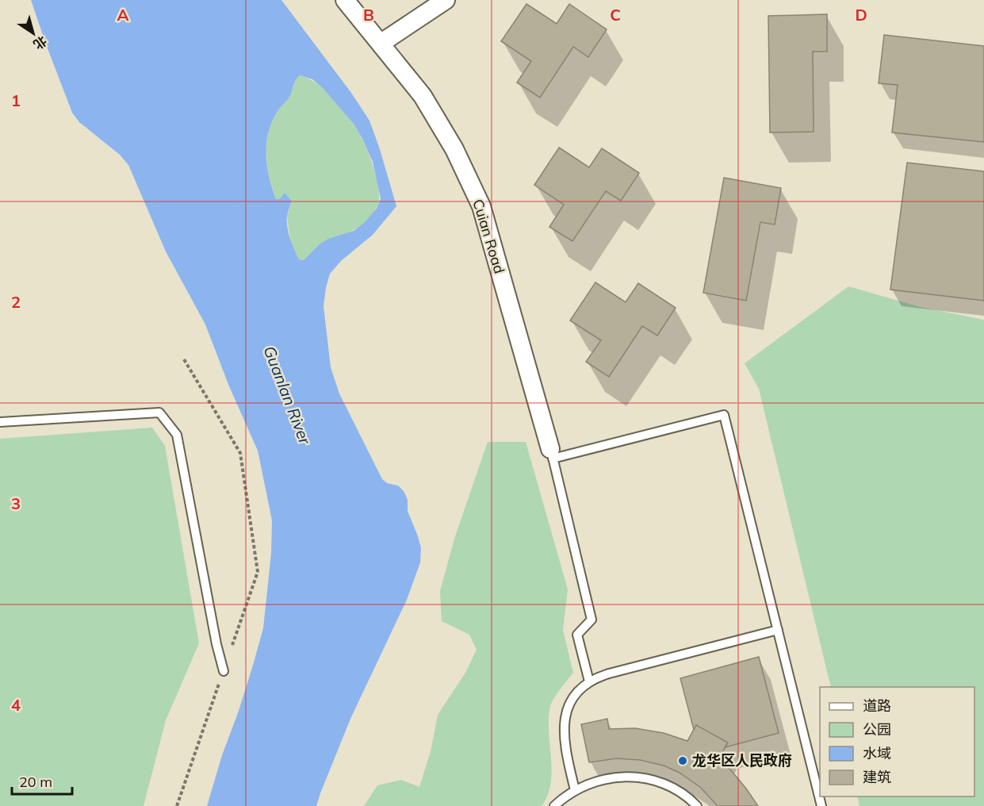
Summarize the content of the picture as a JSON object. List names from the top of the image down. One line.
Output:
{"streets":{"street":["Cuian Road"]},"water":["Guanlan River"],"places":["龙华区人民政府"],"legend":["道路","公园","水域","建筑"],"scale_bar":"20 m","north":"bottom right","grid":{"columns":["A","B","C","D"],"rows":["1","2","3","4"]}}
